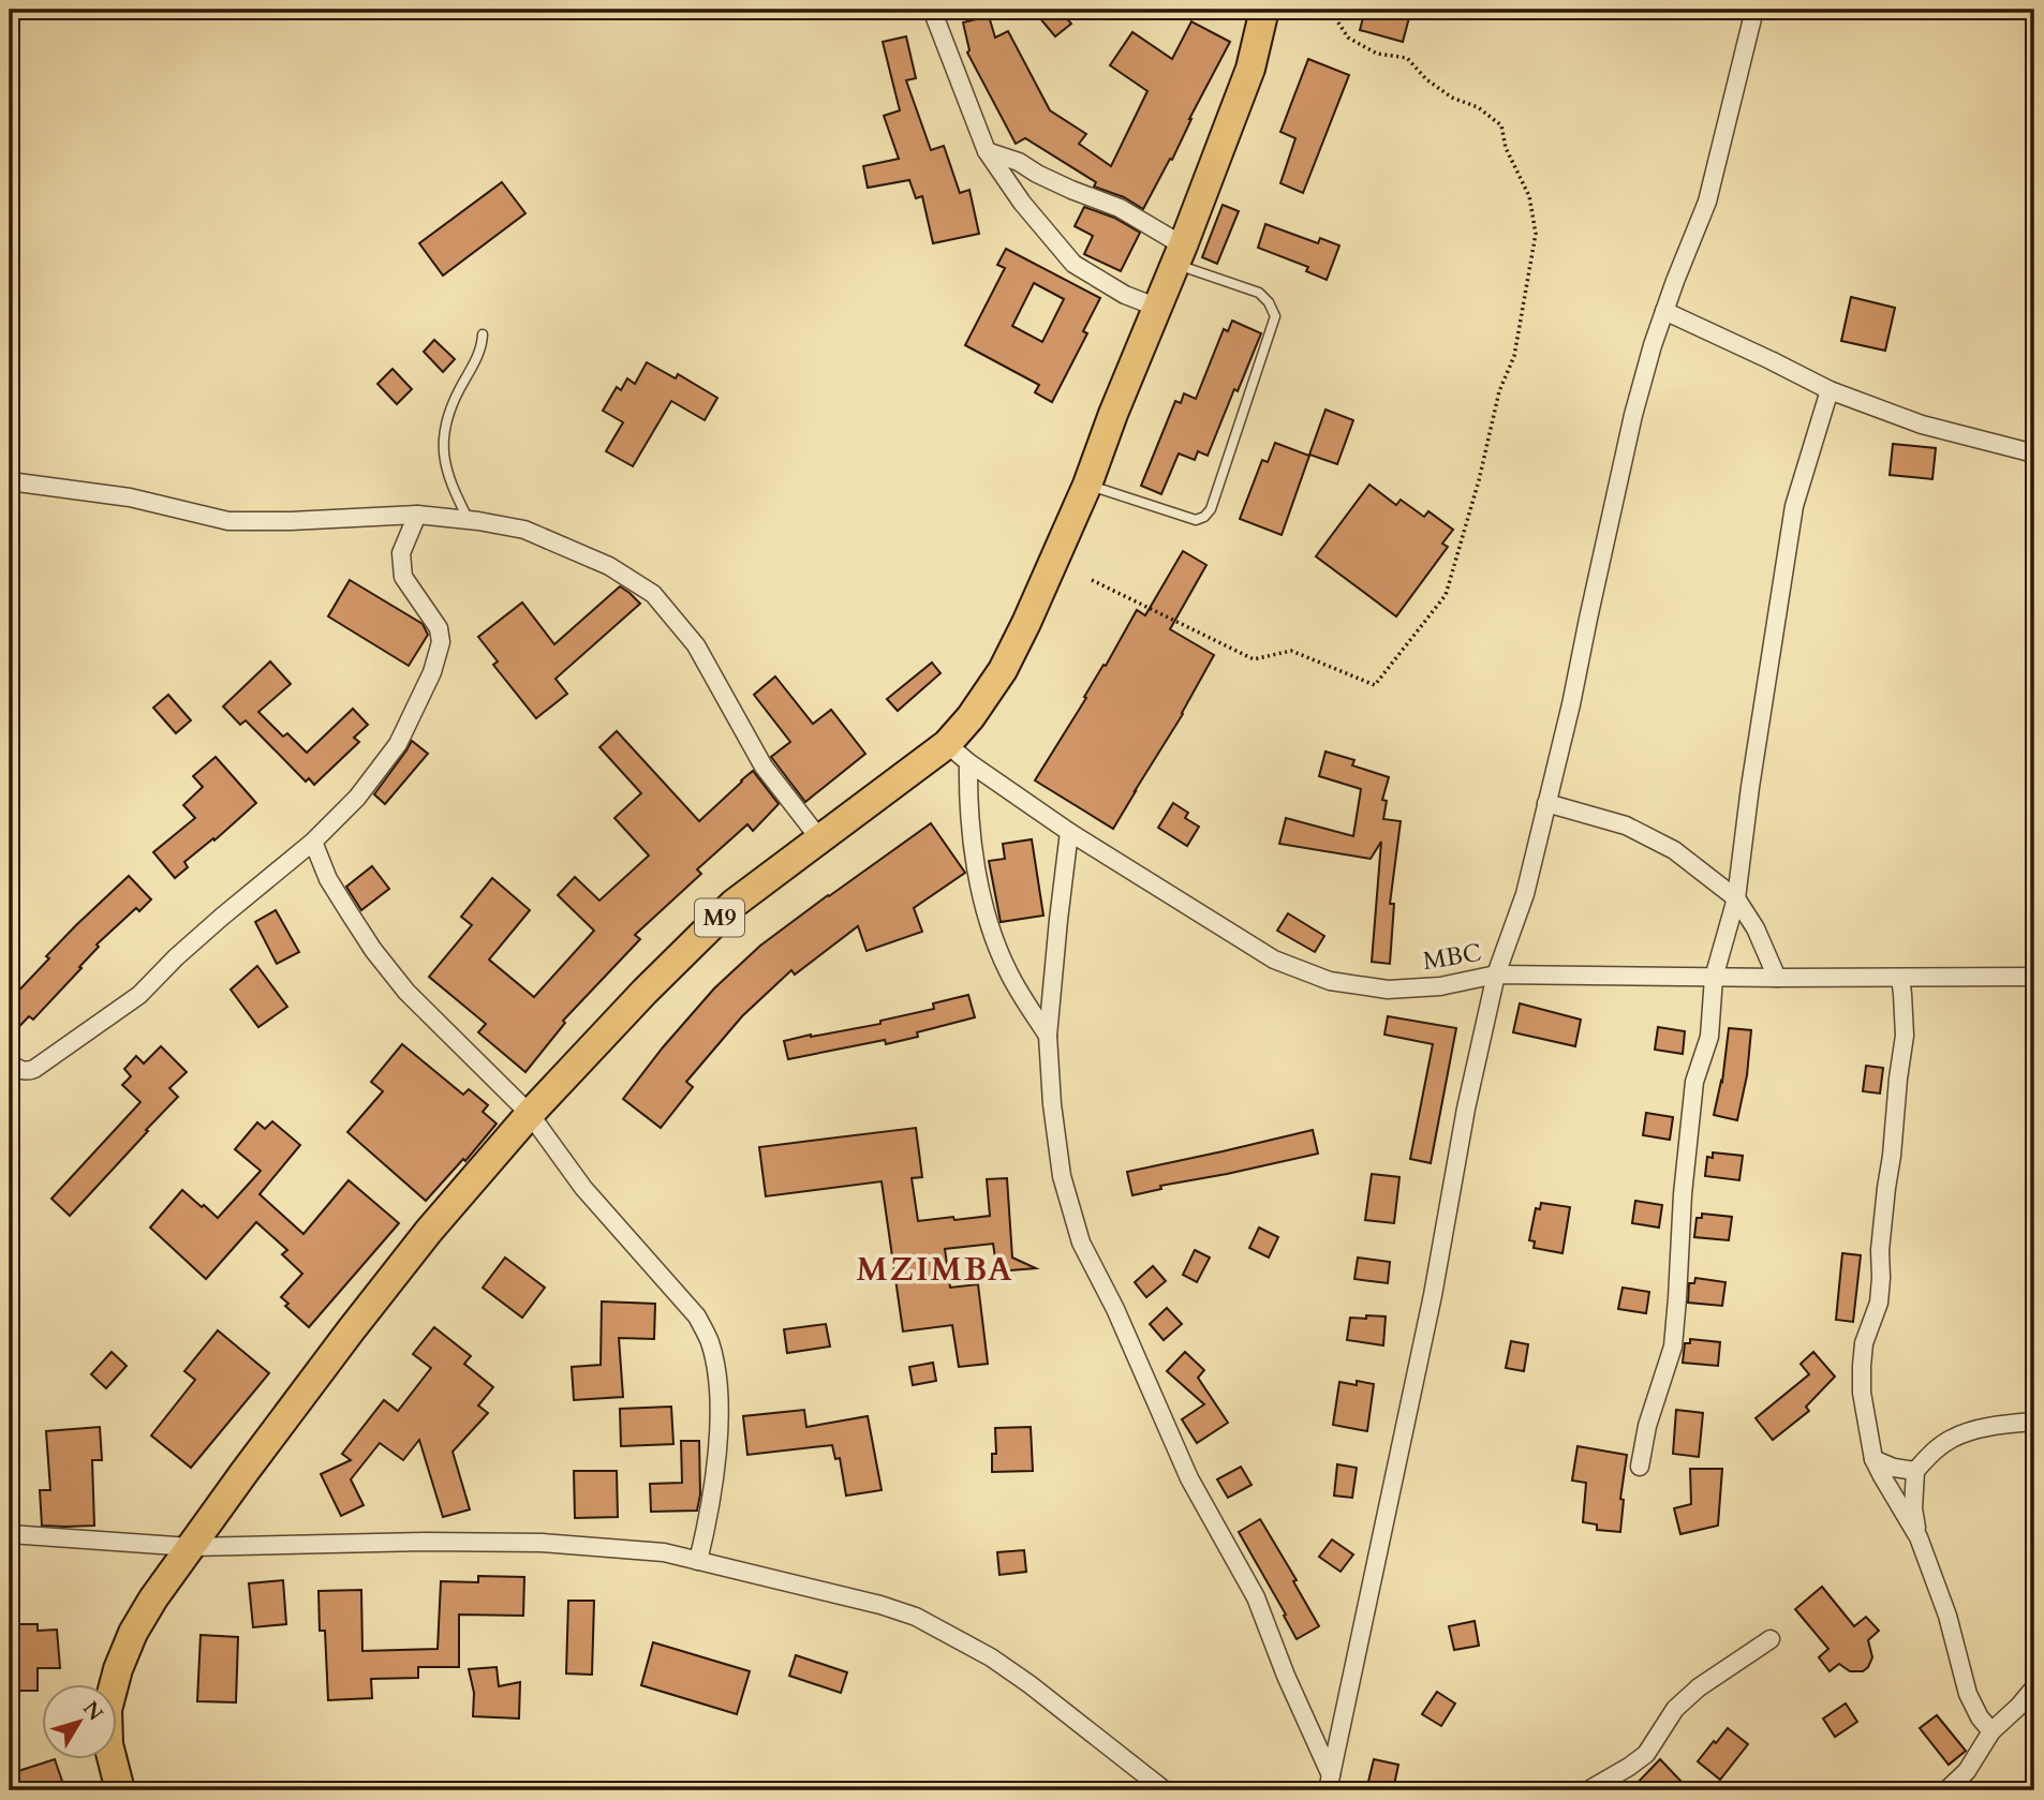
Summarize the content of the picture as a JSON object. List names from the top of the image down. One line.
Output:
{"streets":{"main road":["M9"],"street":["MBC"]},"crossings":[["M9","MBC"]],"districts":["MZIMBA"],"north":"top right"}
